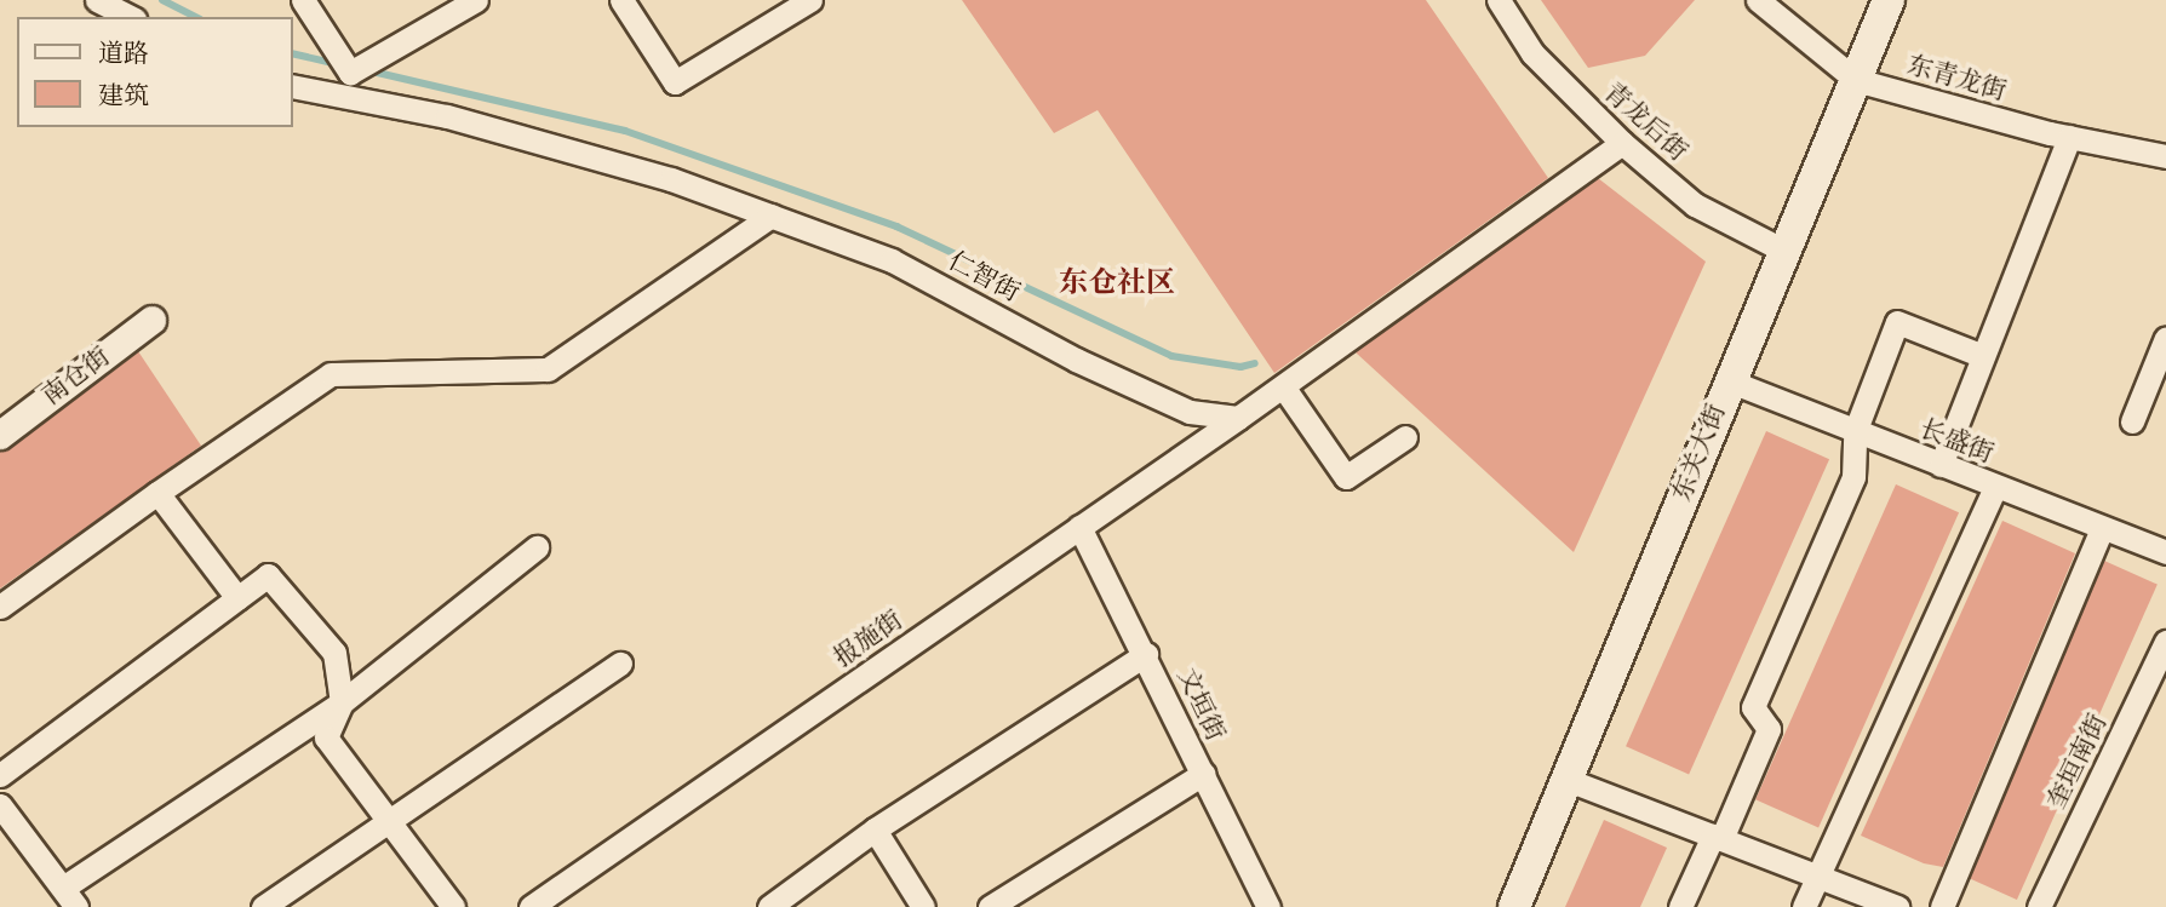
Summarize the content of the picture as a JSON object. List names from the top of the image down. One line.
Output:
{"streets":{"main road":["东关大街"],"street":["东青龙街","青龙后街","仁智街","南仓街","长盛街","报施街","文垣街","奎垣南街"]},"crossings":[["东青龙街","东关大街"],["青龙后街","东关大街"],["仁智街","报施街"],["长盛街","东关大街"],["报施街","文垣街"]],"districts":["东仓社区"],"legend":["道路","建筑"]}
